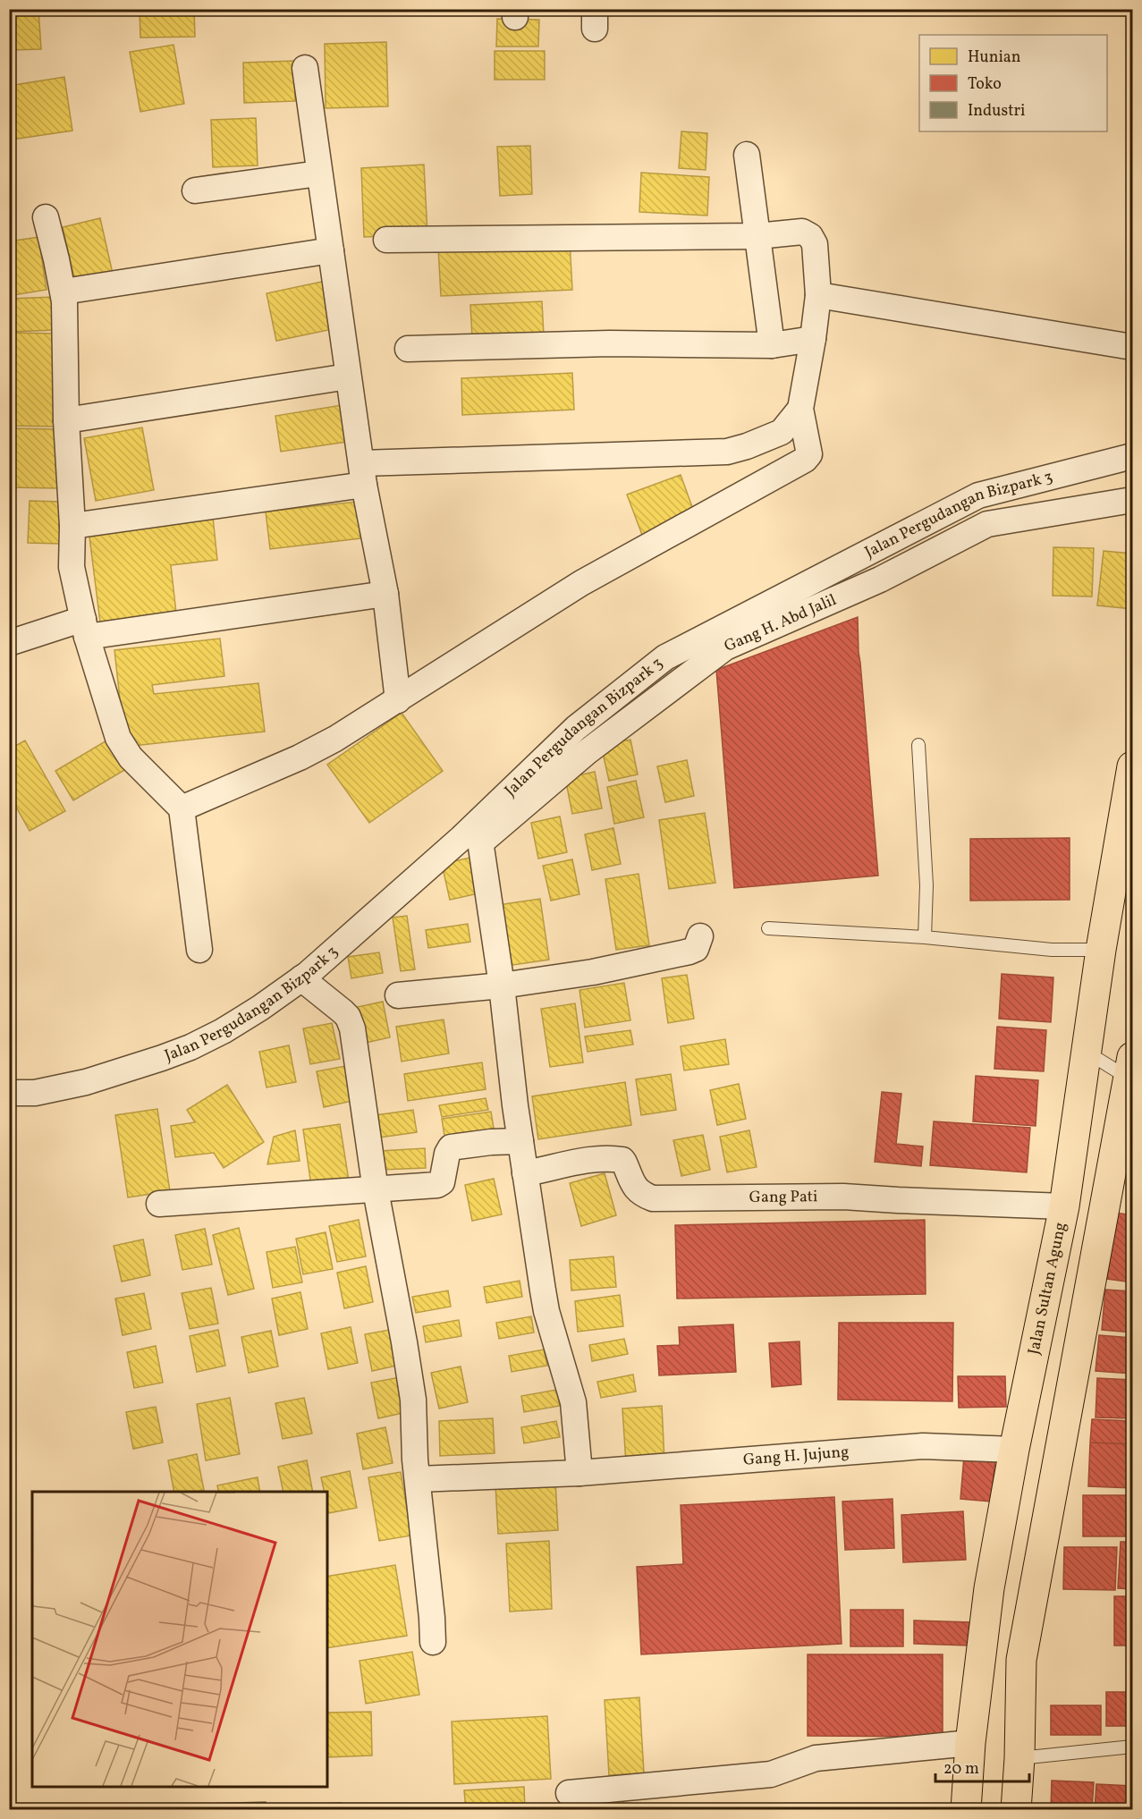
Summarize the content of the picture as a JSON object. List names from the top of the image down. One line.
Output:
{"streets":{"highway":["Jalan Sultan Agung"],"street":["Jalan Pergudangan Bizpark 3","Gang H. Abd Jalil","Gang Pati","Gang H. Jujung"]},"crossings":[["Gang Pati","Jalan Sultan Agung"],["Jalan Sultan Agung","Gang H. Jujung"]],"legend":["Hunian","Toko","Industri"],"scale_bar":"20 m"}
